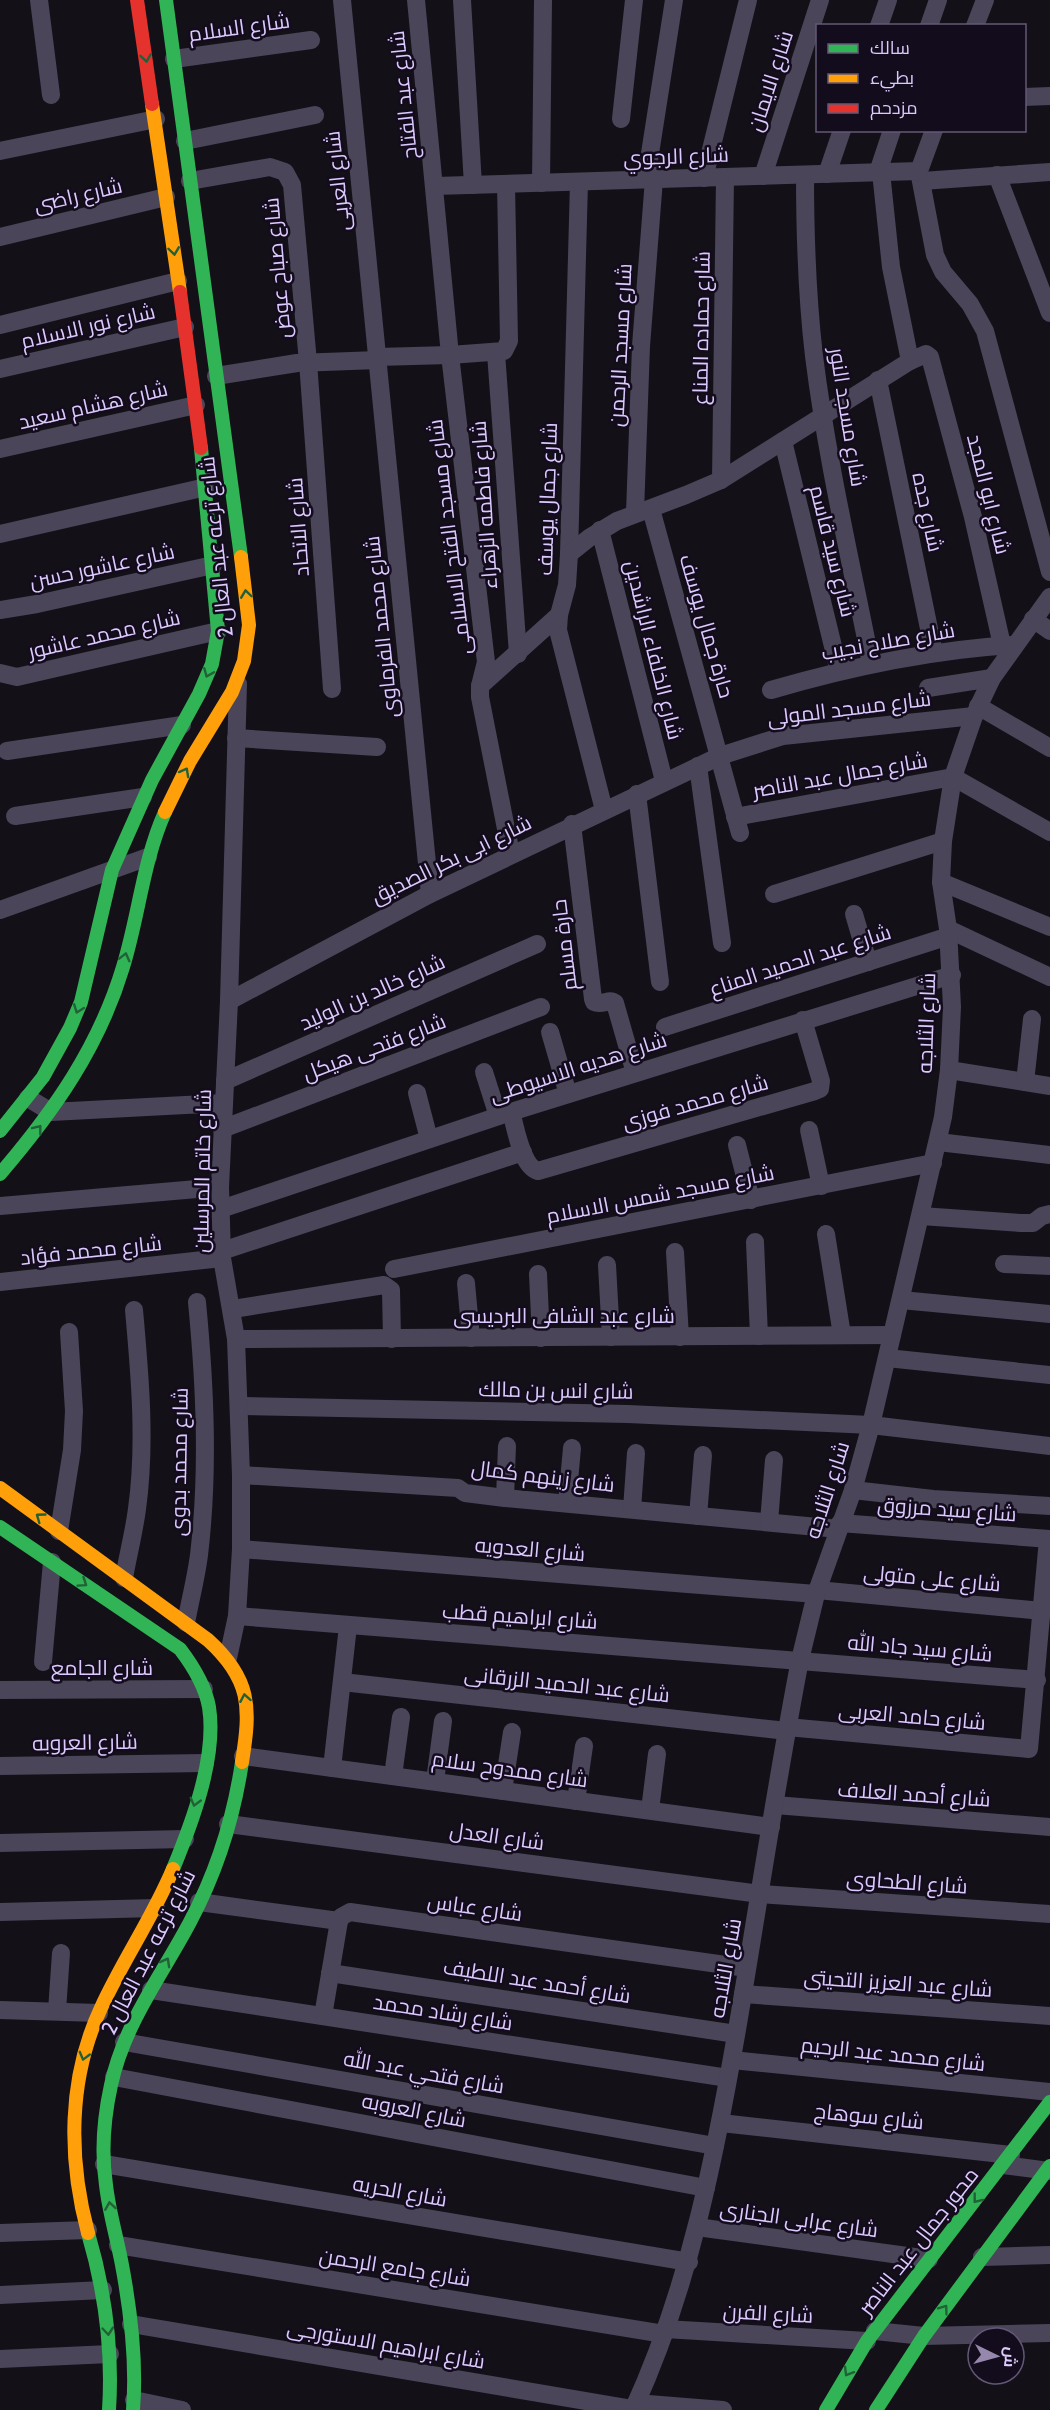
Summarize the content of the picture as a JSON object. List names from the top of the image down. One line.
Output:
{"streets":{"street":["شارع السلام","شارع الايمان","شارع عبد الفتاح","شارع الرجوي","شارع العربى","شارع راضى","شارع صباح عوض","شارع نور الاسلام","شارع حماده المناع","شارع مسجد الرحمن","شارع هشام سعيد","شارع مسجد النور","شارع ابو المجد","شارع جمال يوسف","شارع فاطمه الزهراء","شارع جده","شارع الاتحاد","شارع مسجد الفتح الاسلامى","شارع ترعه عبد العال 2","شارع سيد قاسم","شارع عاشور حسن","حارة جمال يوسف","شارع محمد الفرماوى","شارع محمد عاشور","شارع صلاح نجيب","شارع الخلفاء الراشدين","شارع مسجد المولى","شارع جمال عبد الناصر","شارع ابى بكر الصديق","حارة مسلم","شارع عبد الحميد المناع","شارع خالد بن الوليد","شارع الثلاجه","شارع فتحى هيكل","شارع هديه الاسيوطى","شارع محمد فوزى","شارع خاتم المرسلين","شارع مسجد شمس الاسلام","شارع محمد فؤاد","شارع عبد الشافى البرديسى","شارع انس بن مالك","شارع محمد بدوى","شارع زينهم كمال","شارع سيد مرزوق","شارع العدويه","شارع على متولى","شارع ابراهيم قطب","شارع سيد جاد الله","شارع الجامع","شارع عبد الحميد الزرقانى","شارع حامد العربى","شارع العروبه","شارع ممدوح سلام","شارع أحمد العلاف","شارع العدل","شارع الطحاوى","شارع عباس","شارع أحمد عبد اللطيف","شارع عبد العزيز التحيتى","شارع رشاد محمد","شارع محمد عبد الرحيم","شارع فتحي عبد الله","شارع سوهاج","شارع الحريه","شارع عرابى الجنارى","محور جمال عبد الناصر","شارع جامع الرحمن","شارع الفرن","شارع ابراهيم الاستورجى"]},"crossings":[["شارع السلام","شارع ترعه عبد العال 2"],["شارع الايمان","شارع الرجوي"],["شارع عبد الفتاح","شارع الرجوي"],["شارع عبد الفتاح","شارع مسجد الفتح الاسلامى"],["شارع الرجوي","شارع حماده المناع"],["شارع الرجوي","شارع مسجد الرحمن"],["شارع الرجوي","شارع مسجد النور"],["شارع الرجوي","شارع جمال يوسف"],["شارع العربى","شارع محمد الفرماوى"],["شارع راضى","شارع ترعه عبد العال 2"],["شارع صباح عوض","شارع الاتحاد"],["شارع صباح عوض","شارع ترعه عبد العال 2"],["شارع نور الاسلام","شارع ترعه عبد العال 2"],["شارع مسجد الرحمن","حارة جمال يوسف"],["شارع هشام سعيد","شارع ترعه عبد العال 2"],["شارع مسجد النور","شارع صلاح نجيب"],["شارع ابو المجد","شارع صلاح نجيب"],["شارع ابو المجد","شارع الثلاجه"],["شارع جمال يوسف","شارع ابى بكر الصديق"],["شارع جده","شارع صلاح نجيب"],["شارع مسجد الفتح الاسلامى","شارع ابى بكر الصديق"],["شارع ترعه عبد العال 2","شارع عاشور حسن"],["شارع ترعه عبد العال 2","شارع محمد عاشور"],["شارع ترعه عبد العال 2","شارع خاتم المرسلين"],["شارع ترعه عبد العال 2","شارع محمد بدوى"],["شارع ترعه عبد العال 2","شارع الجامع"],["شارع ترعه عبد العال 2","شارع العروبه"],["شارع ترعه عبد العال 2","شارع ممدوح سلام"],["شارع ترعه عبد العال 2","شارع العدل"],["شارع ترعه عبد العال 2","شارع عباس"],["شارع ترعه عبد العال 2","شارع رشاد محمد"],["شارع ترعه عبد العال 2","شارع فتحي عبد الله"],["شارع ترعه عبد العال 2","شارع الحريه"],["شارع ترعه عبد العال 2","شارع جامع الرحمن"],["شارع ترعه عبد العال 2","شارع ابراهيم الاستورجى"],["شارع سيد قاسم","شارع صلاح نجيب"],["حارة جمال يوسف","شارع مسجد المولى"],["حارة جمال يوسف","شارع جمال عبد الناصر"],["شارع محمد الفرماوى","شارع ابى بكر الصديق"],["شارع صلاح نجيب","شارع الثلاجه"],["شارع الخلفاء الراشدين","شارع ابى بكر الصديق"],["شارع مسجد المولى","شارع ابى بكر الصديق"],["شارع مسجد المولى","شارع الثلاجه"],["شارع جمال عبد الناصر","شارع الثلاجه"],["شارع ابى بكر الصديق","حارة مسلم"],["شارع ابى بكر الصديق","شارع خاتم المرسلين"],["حارة مسلم","شارع هديه الاسيوطى"],["شارع عبد الحميد المناع","شارع الثلاجه"],["شارع خالد بن الوليد","شارع خاتم المرسلين"],["شارع الثلاجه","شارع هديه الاسيوطى"],["شارع الثلاجه","شارع مسجد شمس الاسلام"],["شارع الثلاجه","شارع عبد الشافى البرديسى"],["شارع الثلاجه","شارع انس بن مالك"],["شارع الثلاجه","شارع زينهم كمال"],["شارع الثلاجه","شارع سيد مرزوق"],["شارع الثلاجه","شارع العدويه"],["شارع الثلاجه","شارع على متولى"],["شارع الثلاجه","شارع ابراهيم قطب"],["شارع الثلاجه","شارع سيد جاد الله"],["شارع الثلاجه","شارع عبد الحميد الزرقانى"],["شارع الثلاجه","شارع حامد العربى"],["شارع الثلاجه","شارع العروبه"],["شارع الثلاجه","شارع ممدوح سلام"],["شارع الثلاجه","شارع أحمد العلاف"],["شارع الثلاجه","شارع العدل"],["شارع الثلاجه","شارع الطحاوى"],["شارع الثلاجه","شارع عباس"],["شارع الثلاجه","شارع أحمد عبد اللطيف"],["شارع الثلاجه","شارع عبد العزيز التحيتى"],["شارع الثلاجه","شارع رشاد محمد"],["شارع الثلاجه","شارع محمد عبد الرحيم"],["شارع الثلاجه","شارع فتحي عبد الله"],["شارع الثلاجه","شارع سوهاج"],["شارع الثلاجه","شارع الحريه"],["شارع الثلاجه","شارع عرابى الجنارى"],["شارع الثلاجه","شارع جامع الرحمن"],["شارع الثلاجه","شارع الفرن"],["شارع الثلاجه","شارع ابراهيم الاستورجى"],["شارع فتحى هيكل","شارع خاتم المرسلين"],["شارع هديه الاسيوطى","شارع محمد فوزى"],["شارع هديه الاسيوطى","شارع خاتم المرسلين"],["شارع خاتم المرسلين","شارع محمد فؤاد"],["شارع خاتم المرسلين","شارع عبد الشافى البرديسى"],["شارع خاتم المرسلين","شارع انس بن مالك"],["شارع خاتم المرسلين","شارع زينهم كمال"],["شارع خاتم المرسلين","شارع العدويه"],["شارع خاتم المرسلين","شارع ابراهيم قطب"],["شارع زينهم كمال","شارع سيد مرزوق"],["شارع العدويه","شارع على متولى"],["شارع ابراهيم قطب","شارع سيد جاد الله"],["شارع سيد جاد الله","شارع حامد العربى"],["شارع عبد الحميد الزرقانى","شارع حامد العربى"],["شارع العدل","شارع الطحاوى"],["شارع سوهاج","محور جمال عبد الناصر"],["شارع عرابى الجنارى","محور جمال عبد الناصر"],["محور جمال عبد الناصر","شارع الفرن"],["شارع جامع الرحمن","شارع الفرن"]],"legend":["سالك","بطيء","مزدحم"],"north":"right"}
